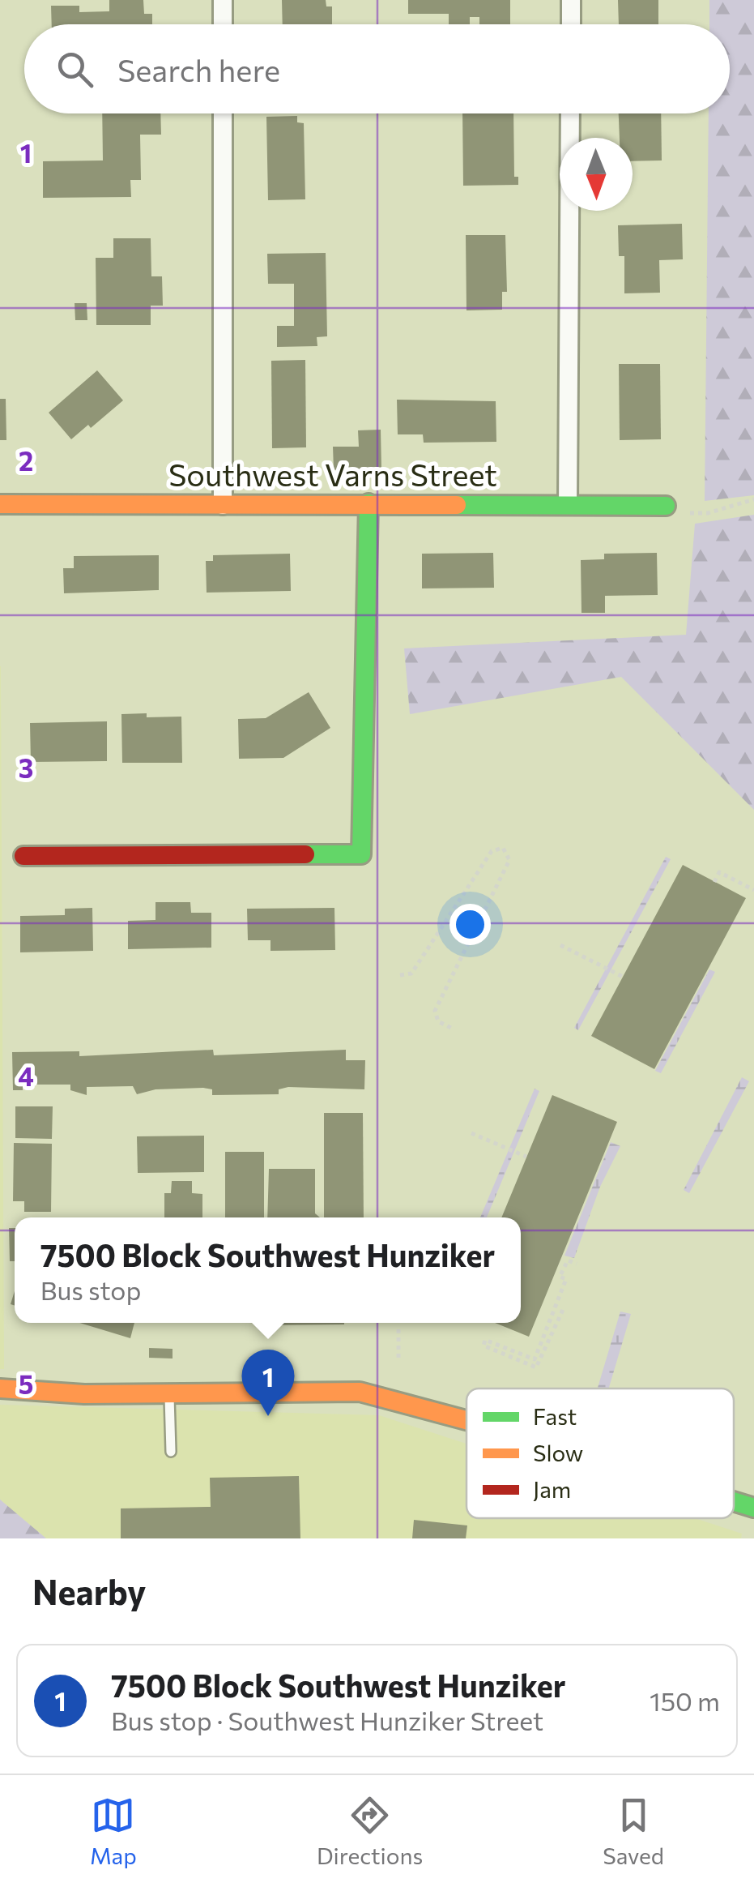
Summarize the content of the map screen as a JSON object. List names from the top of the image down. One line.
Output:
{"streets":{"street":["Southwest Varns Street"]},"legend":["Fast","Slow","Jam"],"north":"bottom","page":{"search":"Search here","popup":["7500 Block Southwest Hunziker","Bus stop"],"pins":"1","heading":"Nearby","list":[{"mark":"1","name":"7500 Block Southwest Hunziker","note":"Bus stop · Southwest Hunziker Street","value":"150 m"}],"nav":["Map","Directions","Saved"]},"grid":{"rows":["1","2","3","4","5"]}}
